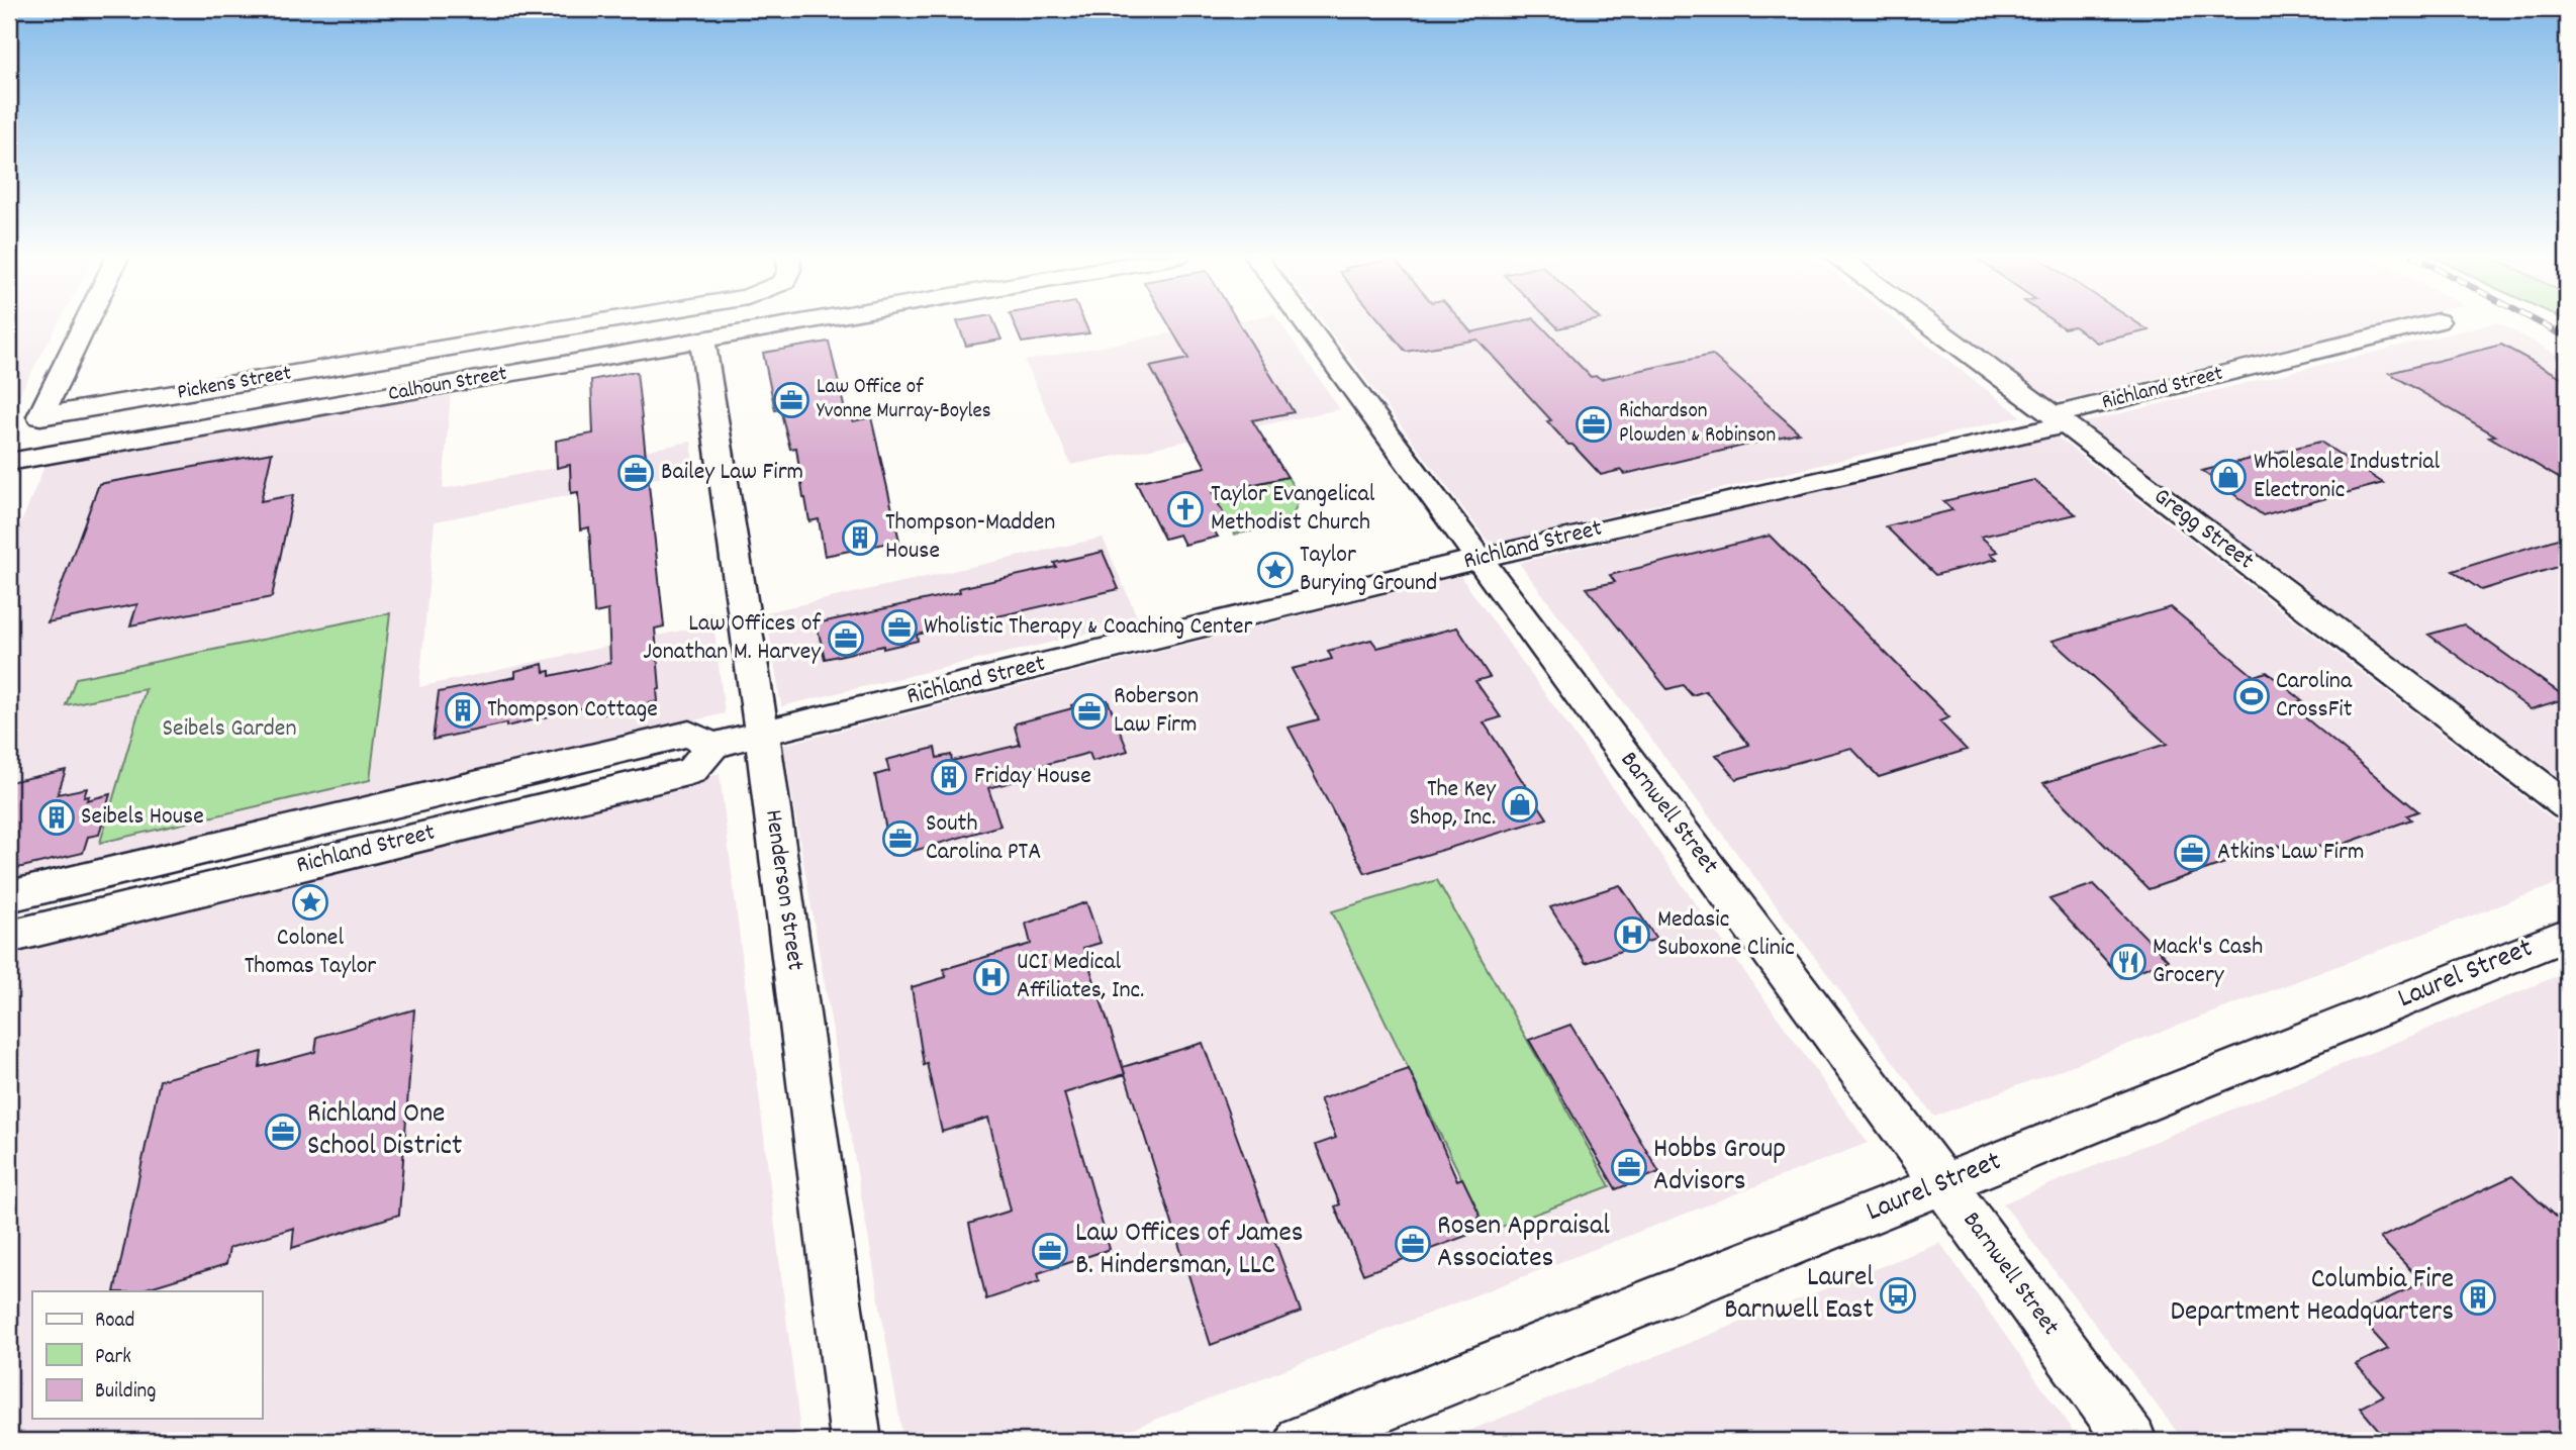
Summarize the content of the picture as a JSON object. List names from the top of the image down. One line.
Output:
{"streets":{"street":["Pickens Street","Calhoun Street","Richland Street","Gregg Street","Barnwell Street","Henderson Street","Laurel Street"]},"crossings":[["Calhoun Street","Henderson Street"],["Richland Street","Gregg Street"],["Richland Street","Barnwell Street"],["Richland Street","Henderson Street"],["Barnwell Street","Laurel Street"]],"parks":["Seibels Garden"],"places":{"office":["Law Office of Yvonne Murray-Boyles","Richardson Plowden & Robinson","Bailey Law Firm","Wholistic Therapy & Coaching Center","Law Offices of Jonathan M. Harvey","Roberson Law Firm","South Carolina PTA","Atkins Law Firm","Richland One School District","Hobbs Group Advisors","Rosen Appraisal Associates","Law Offices of James B. Hindersman, LLC"],"shop":["Wholesale Industrial Electronic","The Key Shop, Inc."],"church":["Taylor Evangelical Methodist Church"],"building":["Thompson-Madden House","Thompson Cottage","Friday House","Seibels House","Columbia Fire Department Headquarters"],"place":["Taylor Burying Ground","Colonel Thomas Taylor"],"sports":["Carolina CrossFit"],"hospital":["Medasic Suboxone Clinic","UCI Medical Affiliates, Inc."],"restaurant":["Mack's Cash Grocery"],"bus stop":["Laurel Barnwell East"]},"legend":["Road","Park","Building"]}
